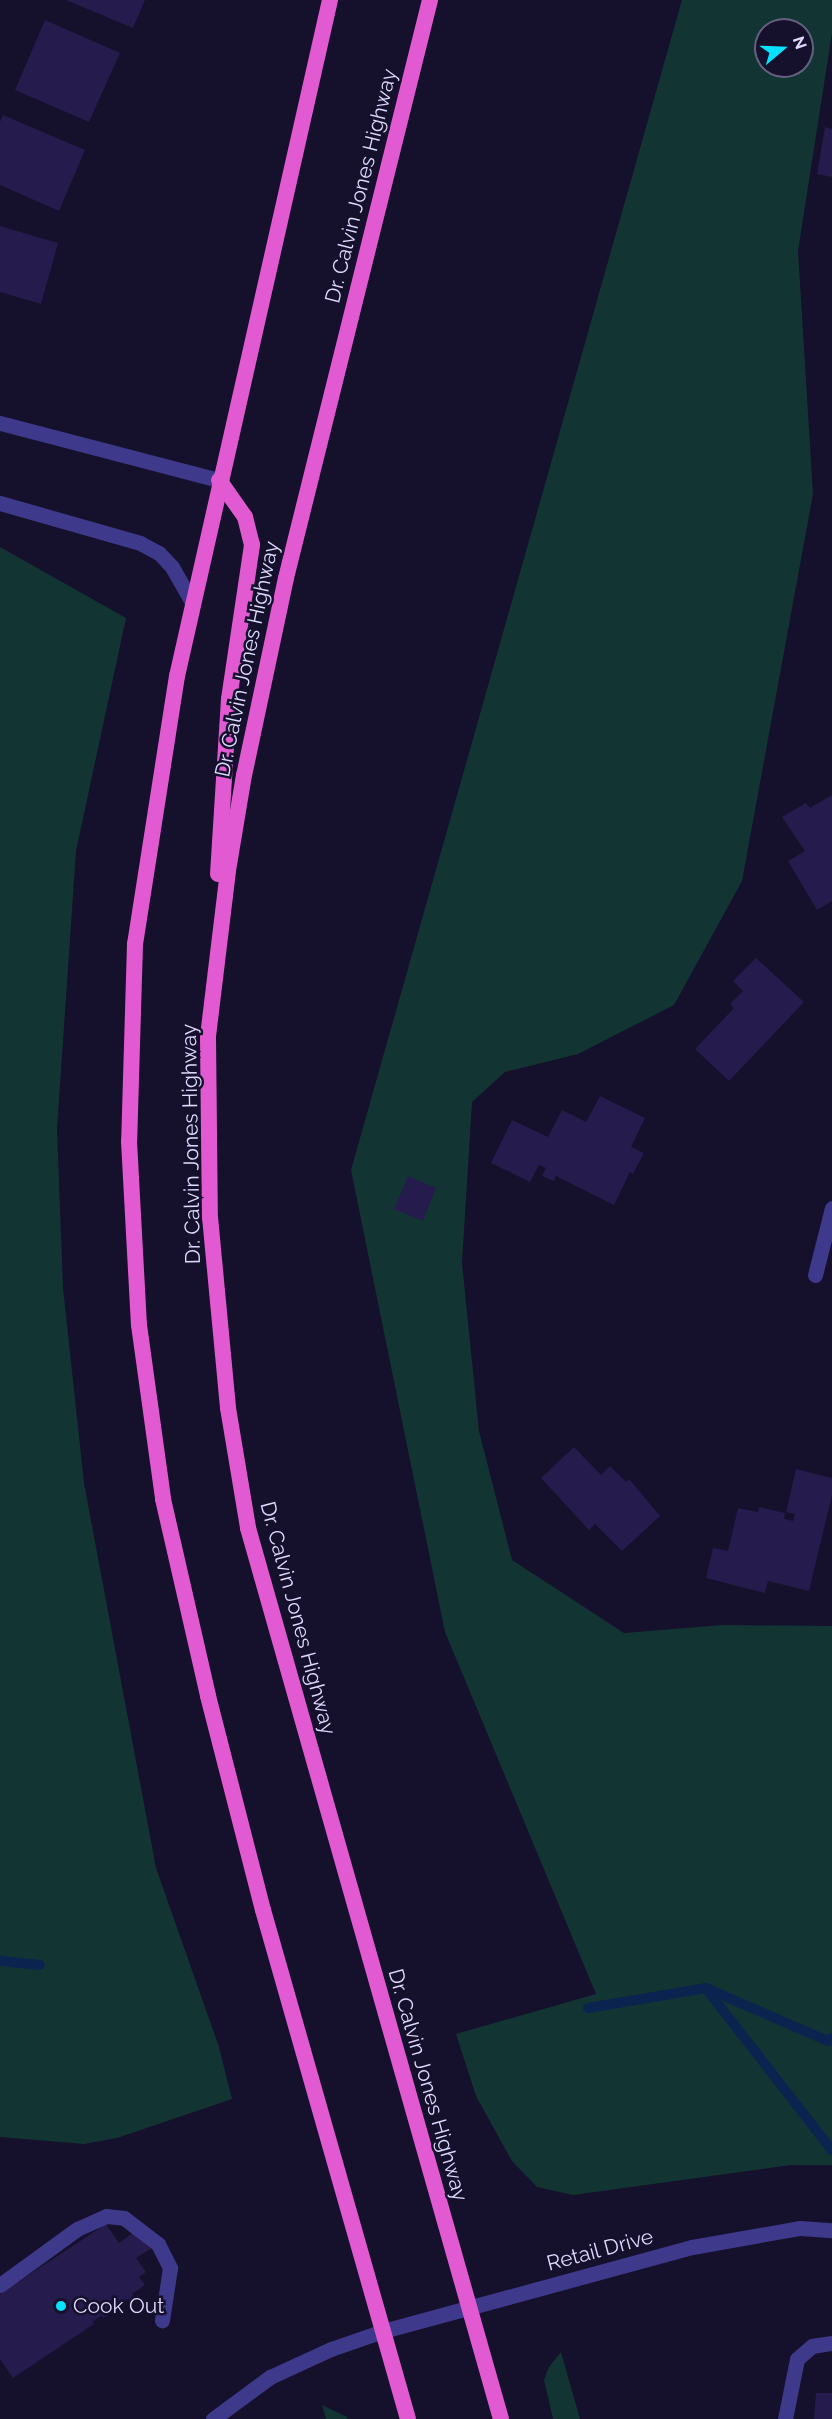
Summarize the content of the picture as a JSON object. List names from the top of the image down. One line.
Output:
{"streets":{"highway":["Dr. Calvin Jones Highway"],"street":["Retail Drive"]},"crossings":[["Dr. Calvin Jones Highway","Retail Drive"]],"places":["Cook Out"],"north":"right"}
